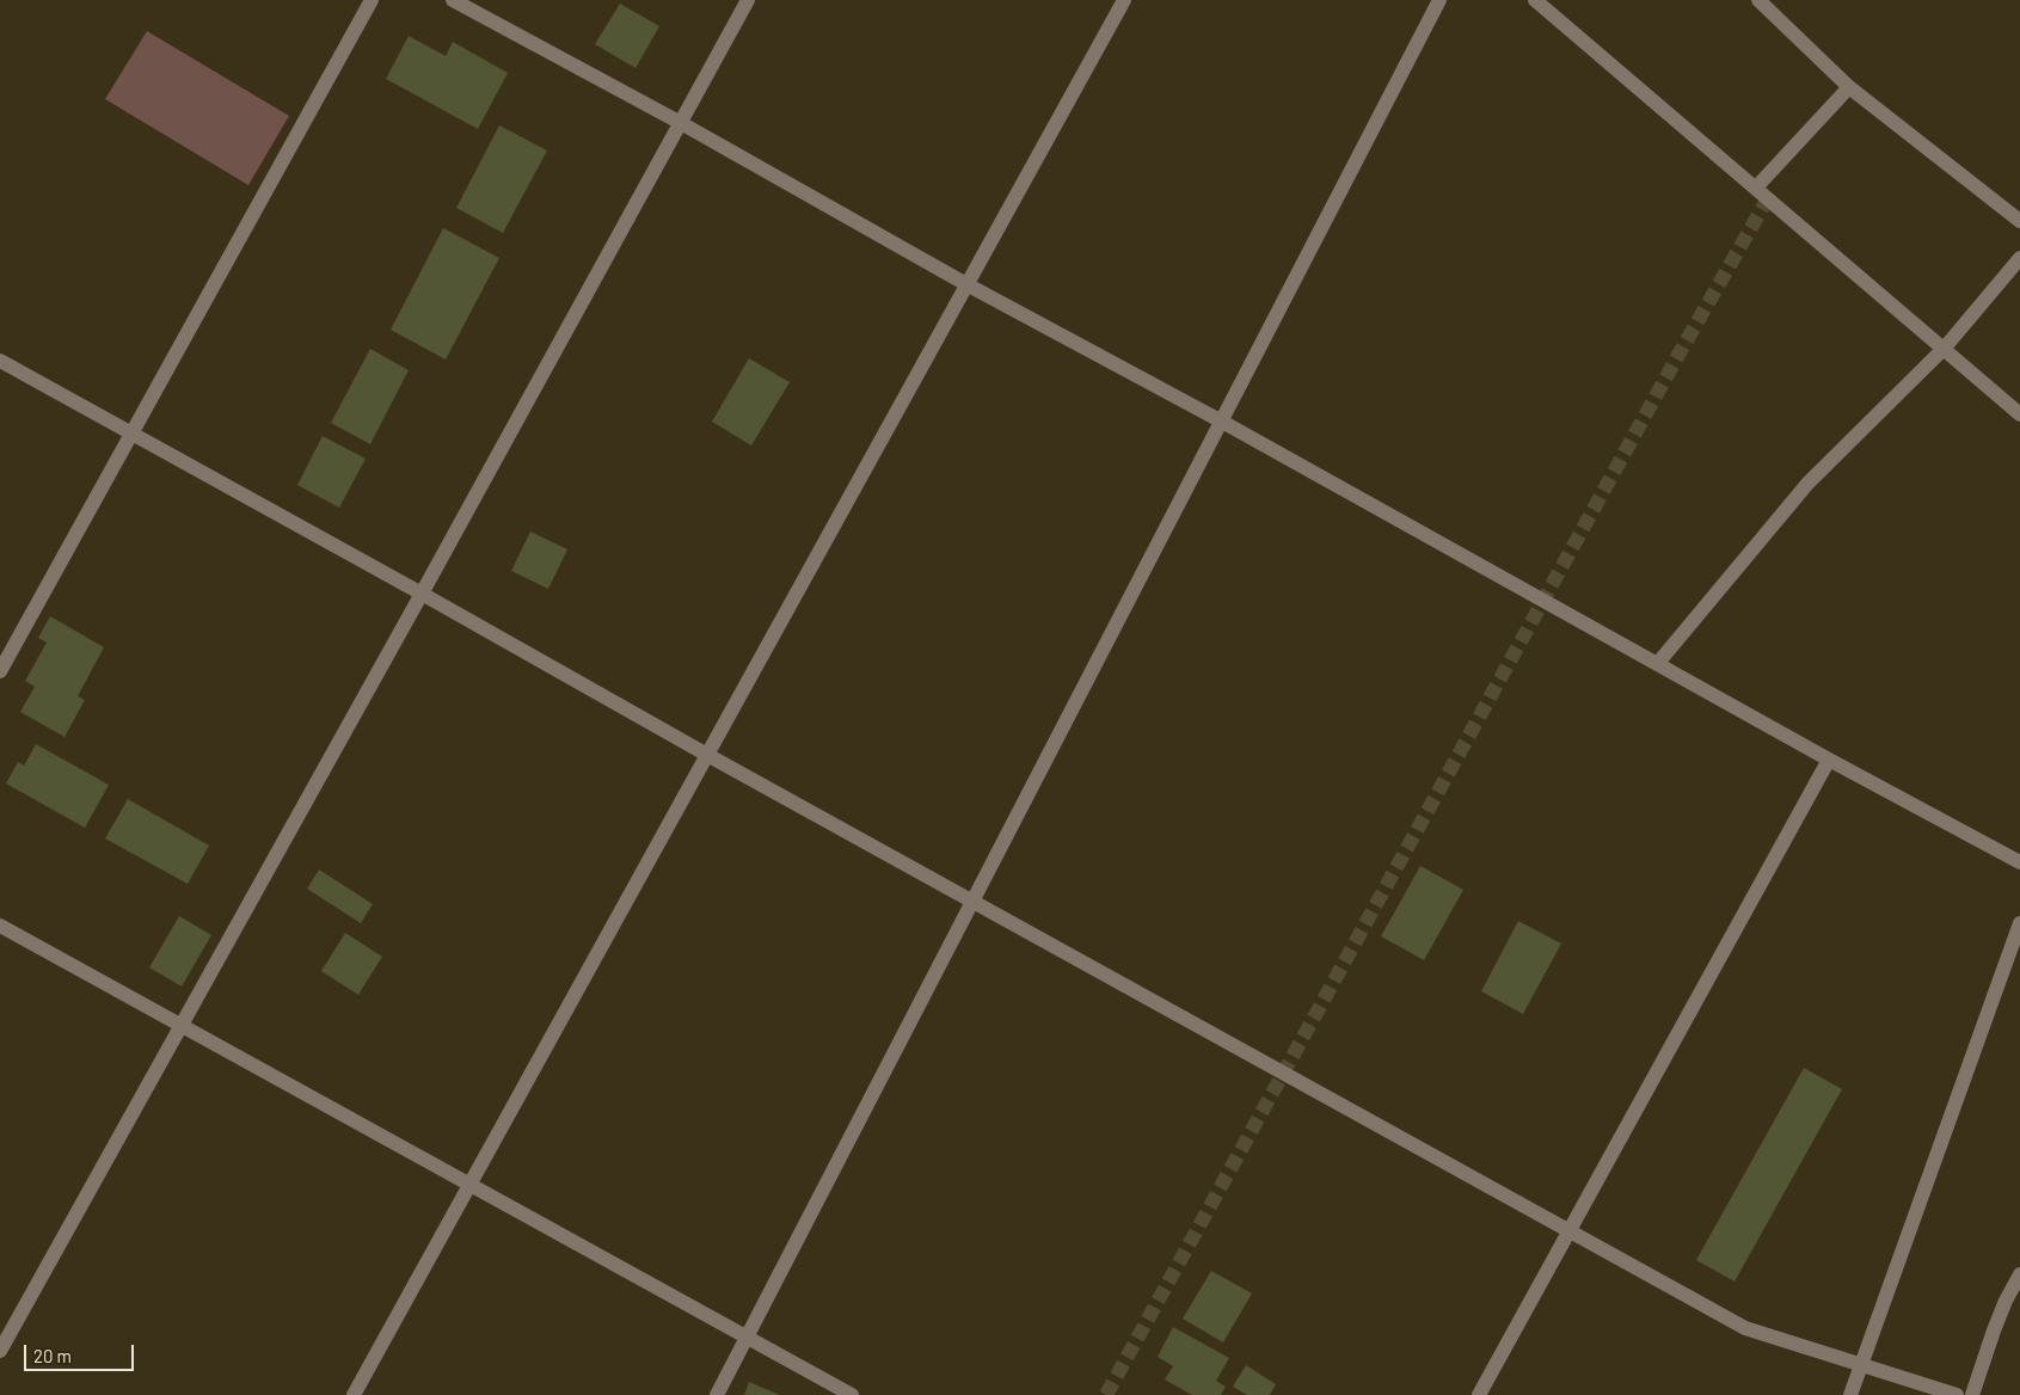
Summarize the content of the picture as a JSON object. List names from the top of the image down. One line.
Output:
{"scale_bar":"20 m"}
